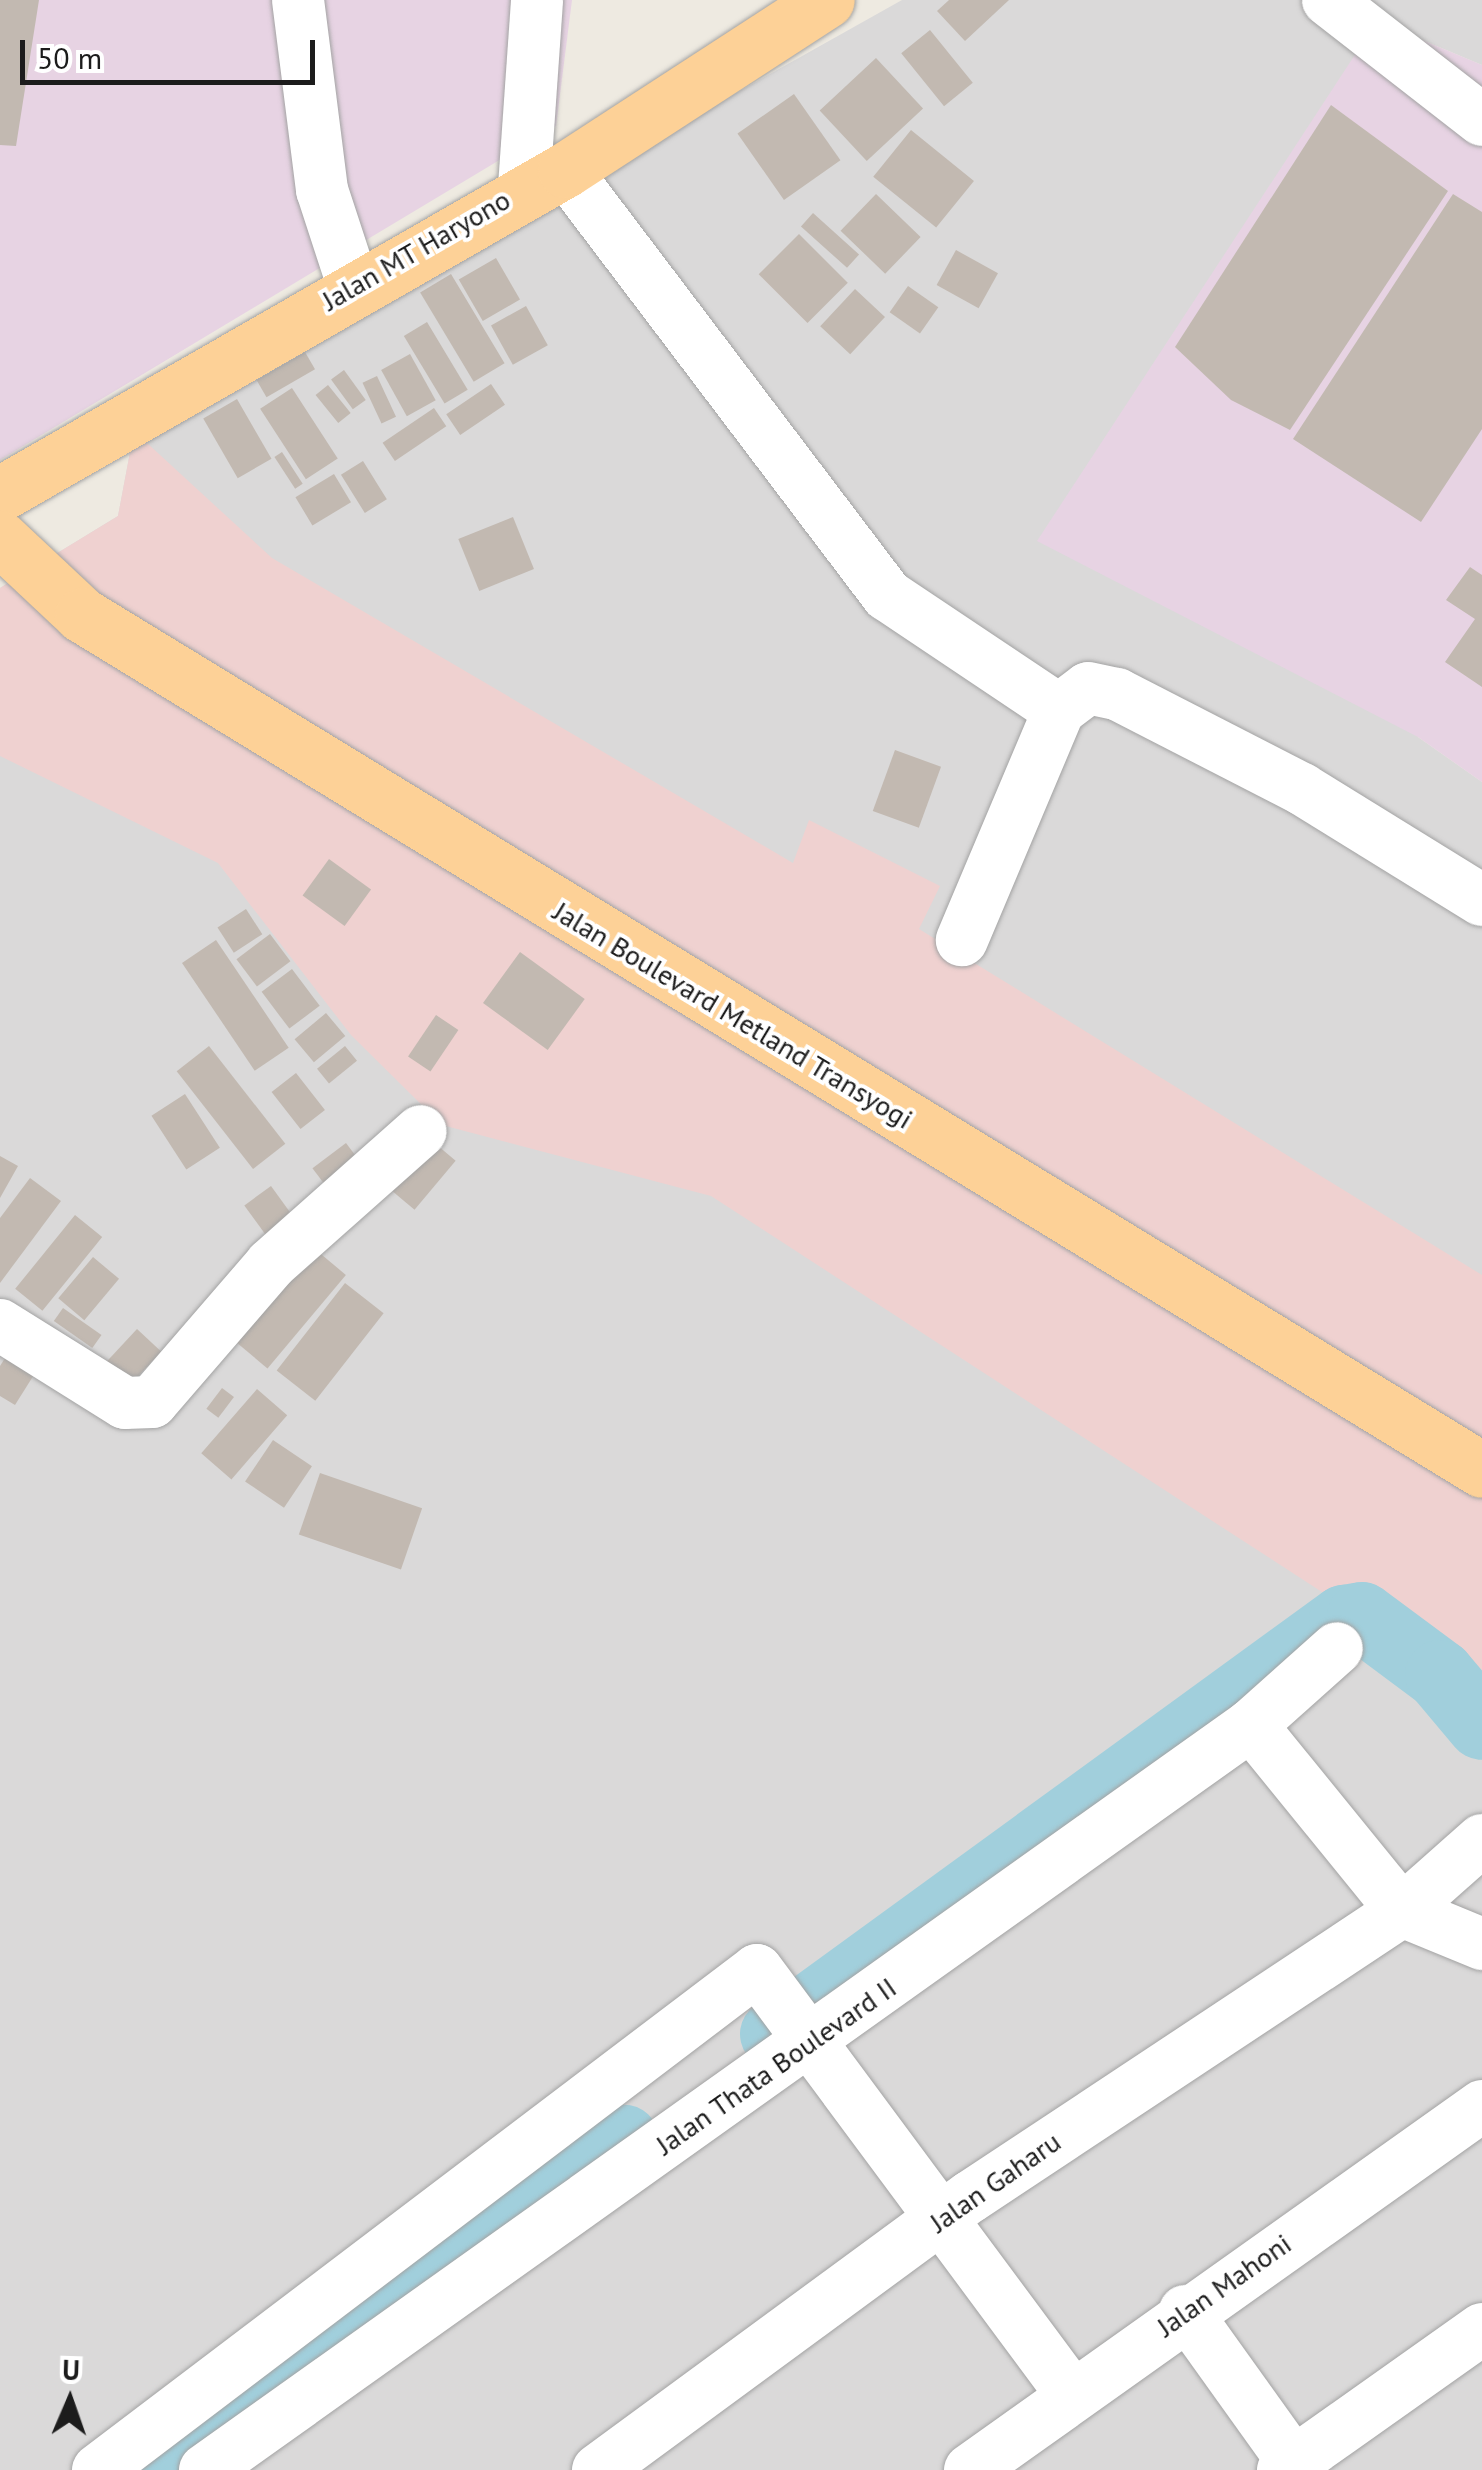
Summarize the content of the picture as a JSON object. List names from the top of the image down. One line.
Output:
{"streets":{"main road":["Jalan MT Haryono","Jalan Boulevard Metland Transyogi"],"street":["Jalan Thata Boulevard II","Jalan Gaharu","Jalan Mahoni"]},"scale_bar":"50 m","north":"top"}
